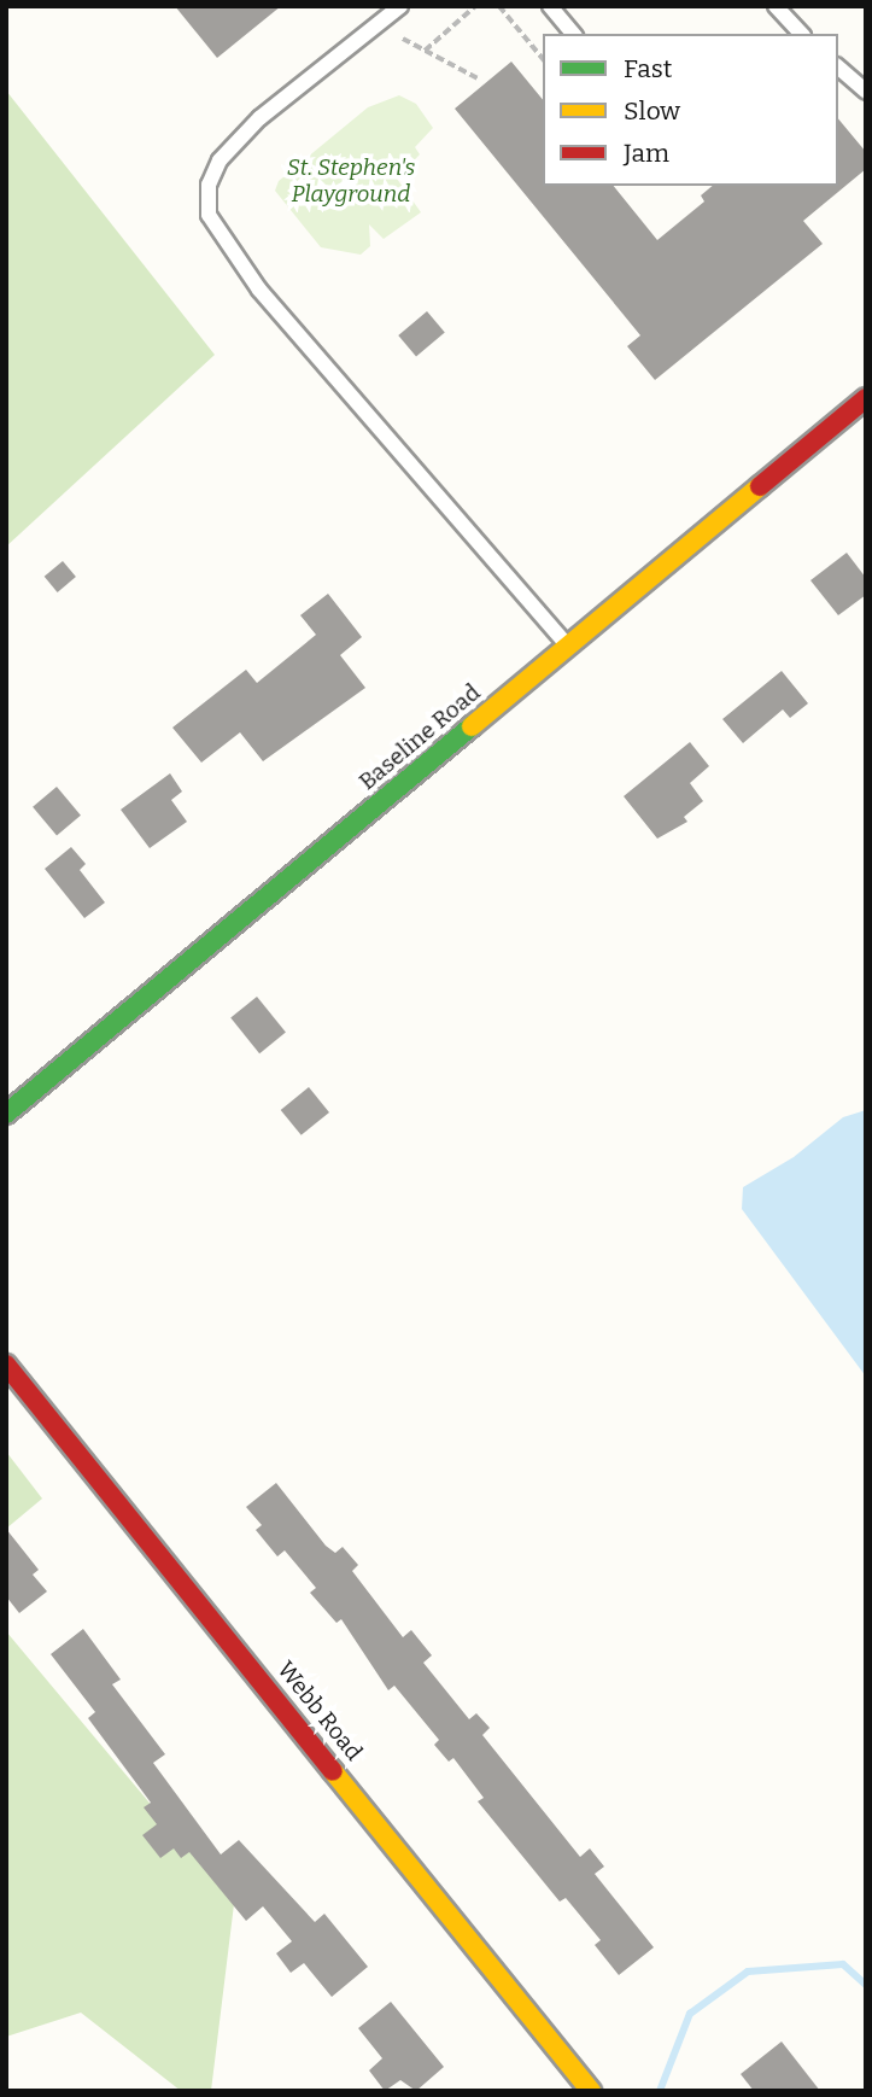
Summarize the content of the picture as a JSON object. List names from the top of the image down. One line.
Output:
{"streets":{"street":["Baseline Road","Webb Road"]},"parks":["St. Stephen's Playground"],"legend":["Fast","Slow","Jam"]}
